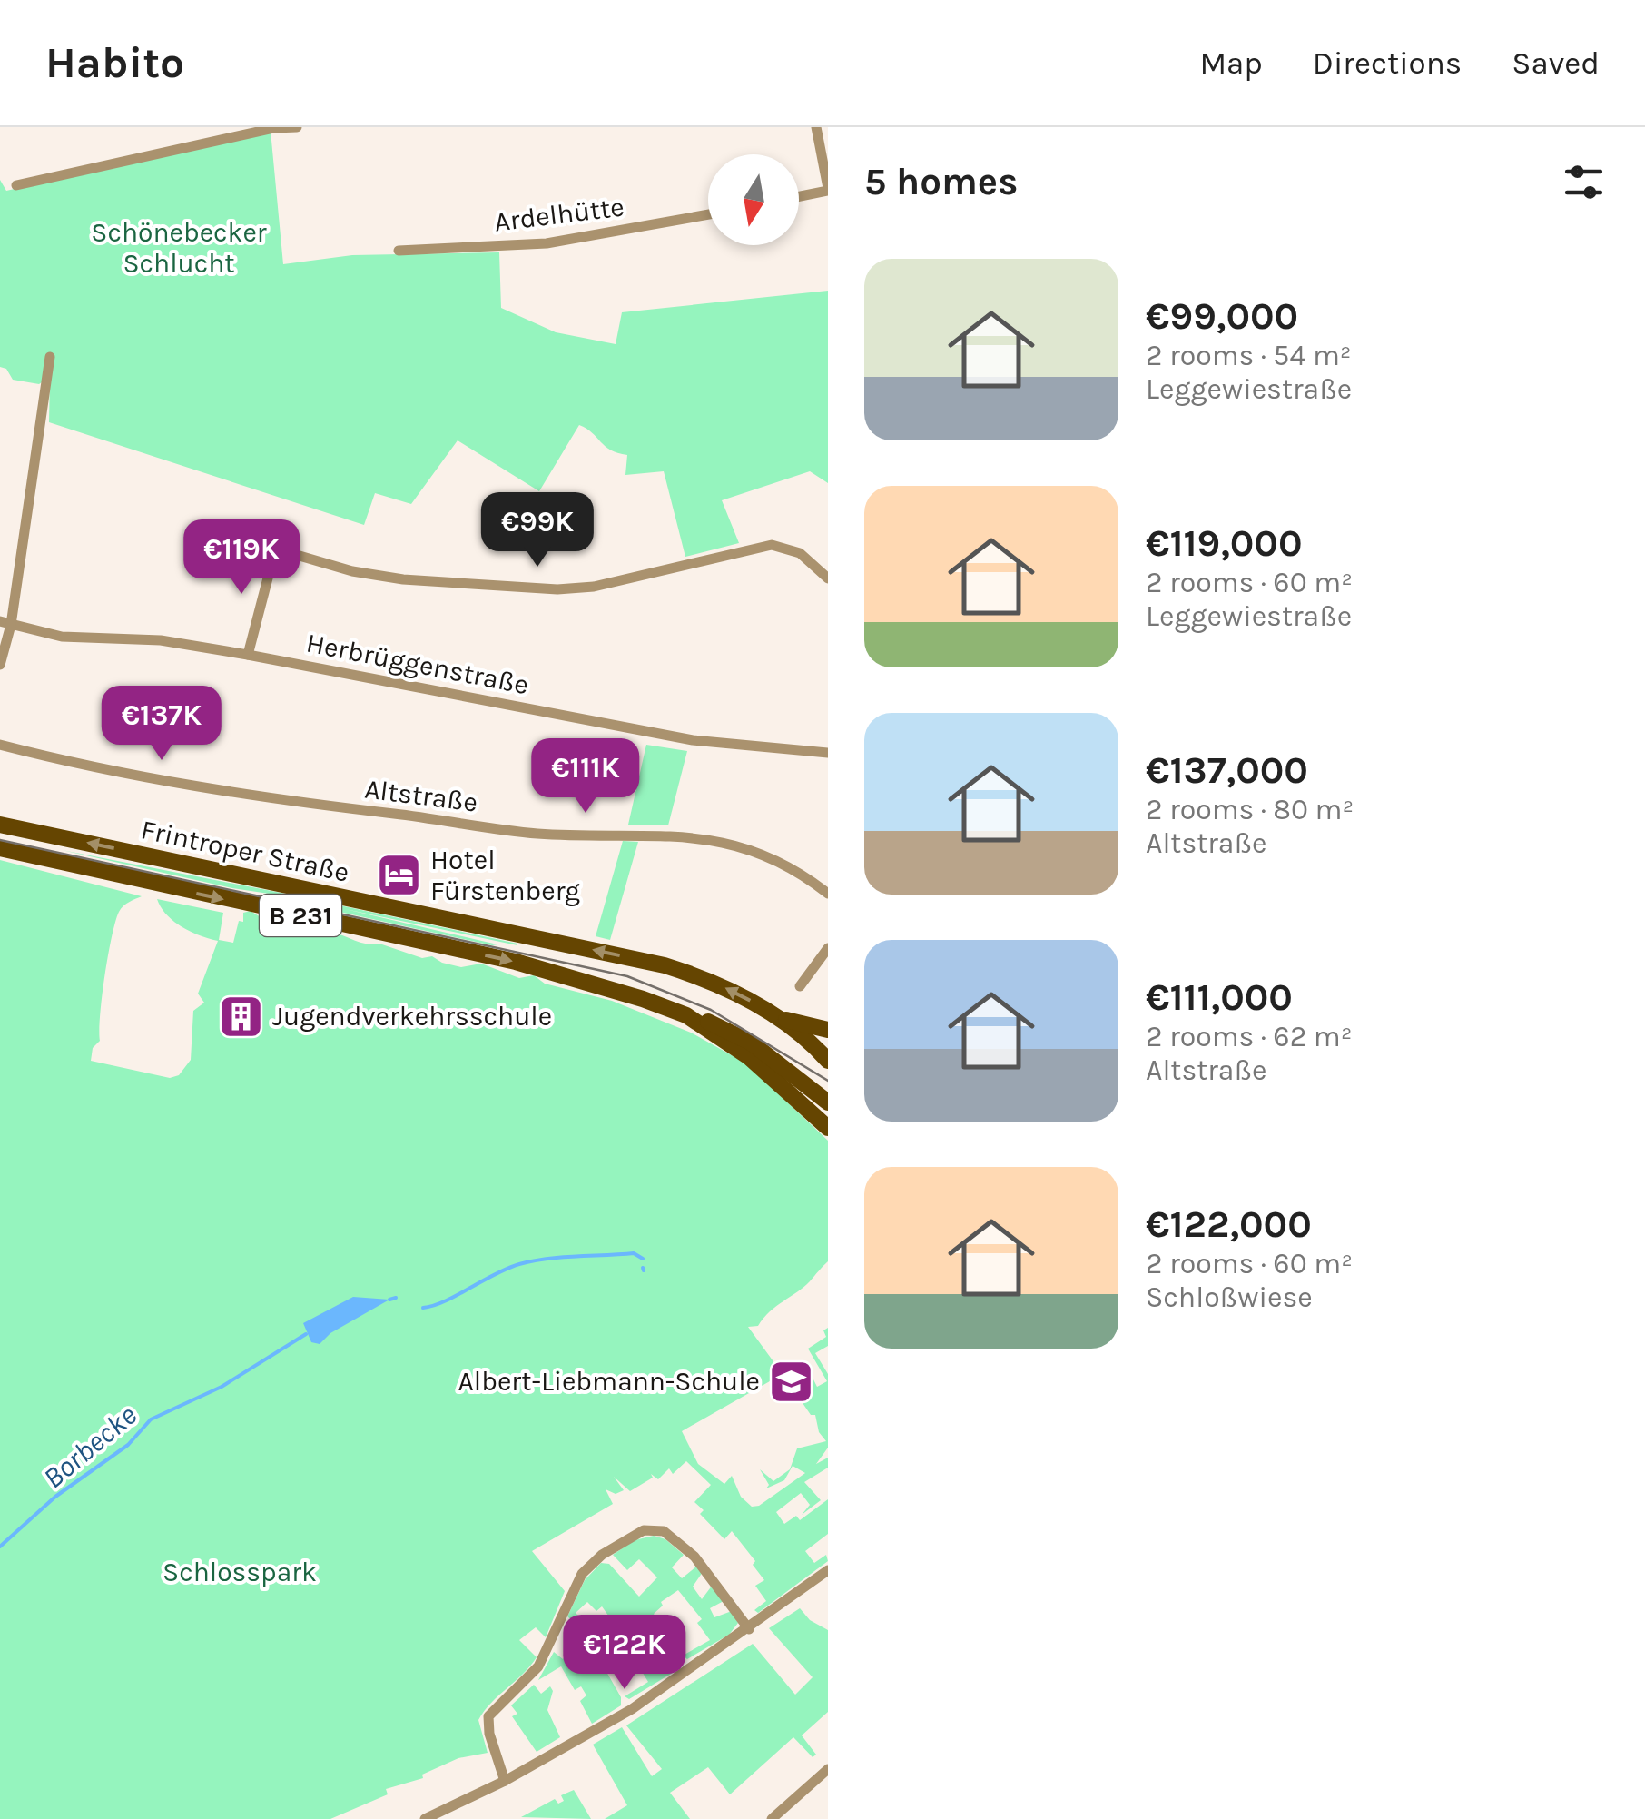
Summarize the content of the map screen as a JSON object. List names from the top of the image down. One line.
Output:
{"streets":{"main road":["Frintroper Straße","B 231"],"street":["Ardelhütte","Herbrüggenstraße","Altstraße"]},"crossings":[["Frintroper Straße","B 231"]],"water":["Borbecke"],"parks":["Schönebecker Schlucht","Schlosspark"],"places":{"hotel":["Hotel Fürstenberg"],"building":["Jugendverkehrsschule"],"school or university":["Albert-Liebmann-Schule"]},"north":"bottom","page":{"header":"Habito","nav":["Map","Directions","Saved"],"heading":"5 homes","list":[{"name":"€99,000","note":"2 rooms · 54 m² · Leggewiestraße"},{"name":"€119,000","note":"2 rooms · 60 m² · Leggewiestraße"},{"name":"€137,000","note":"2 rooms · 80 m² · Altstraße"},{"name":"€111,000","note":"2 rooms · 62 m² · Altstraße"},{"name":"€122,000","note":"2 rooms · 60 m² · Schloßwiese"}],"price":["€99K","€119K","€137K","€111K","€122K"]}}
